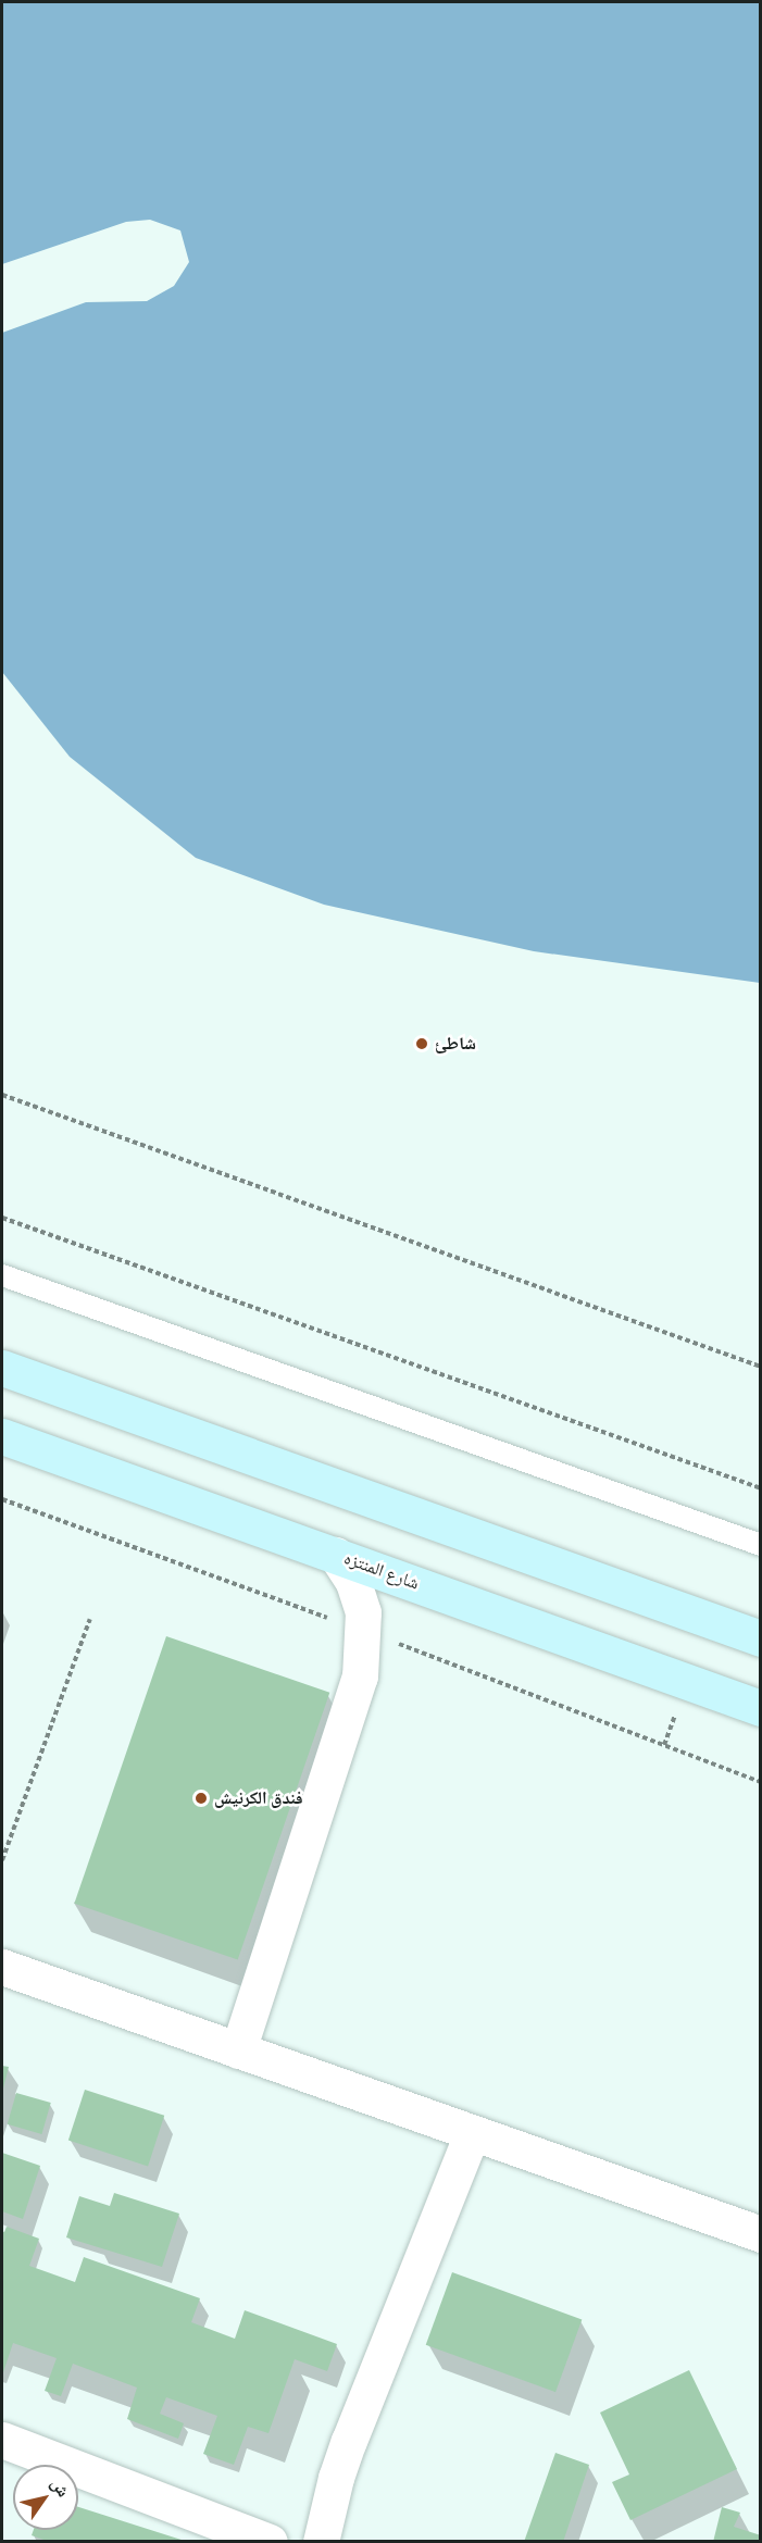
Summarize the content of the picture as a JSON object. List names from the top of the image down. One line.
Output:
{"streets":{"main road":["شارع المنتزه"]},"places":["شاطئ","فندق الكرنيش"],"north":"top right"}
